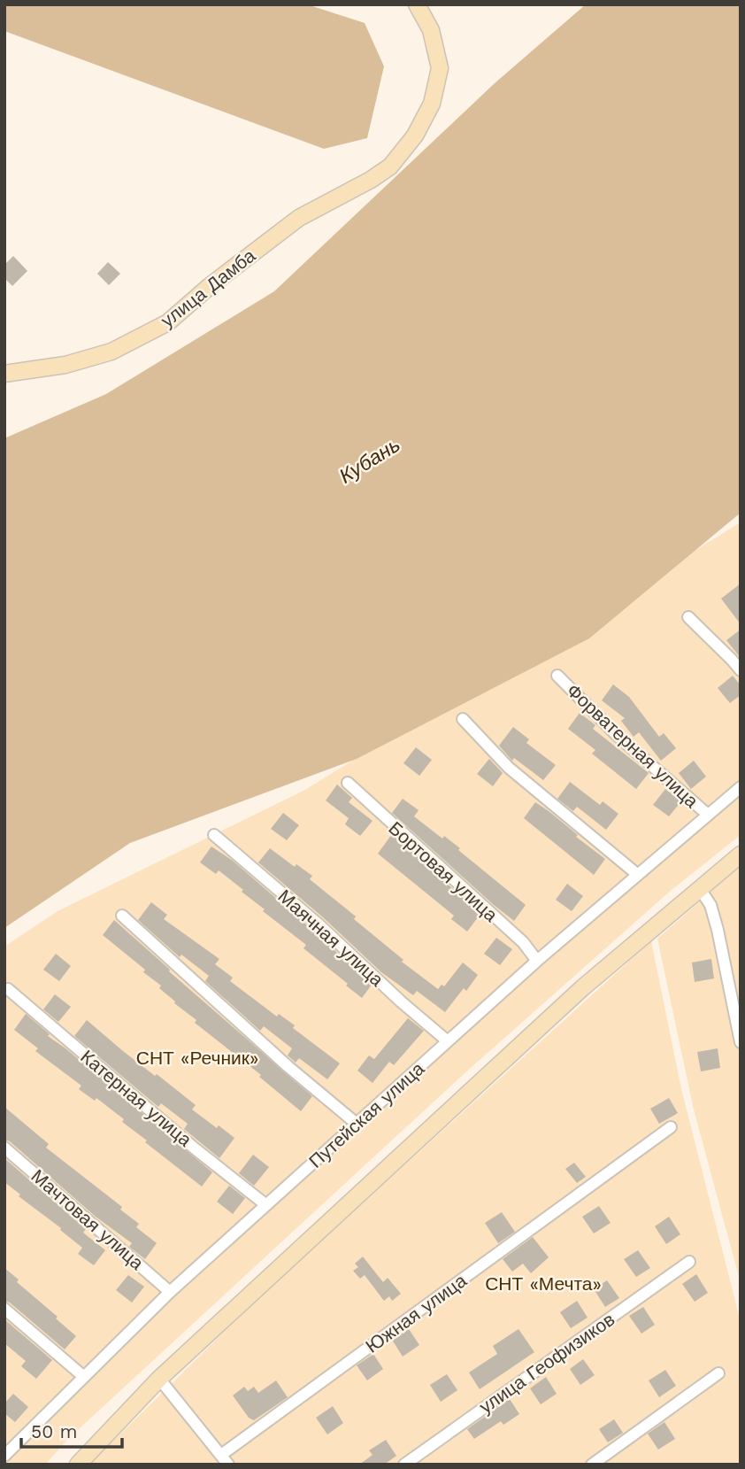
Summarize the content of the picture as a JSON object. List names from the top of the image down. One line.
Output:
{"streets":{"street":["улица Дамба","Форватерная улица","Бортовая улица","Маячная улица","Катерная улица","Путейская улица","Мачтовая улица","Южная улица","улица Геофизиков"]},"crossings":[["Форватерная улица","Путейская улица"],["Бортовая улица","Путейская улица"],["Маячная улица","Путейская улица"],["Катерная улица","Путейская улица"],["Путейская улица","Мачтовая улица"]],"water":["Кубань"],"parks":["СНТ «Речник»","СНТ «Мечта»"],"scale_bar":"50 m"}
